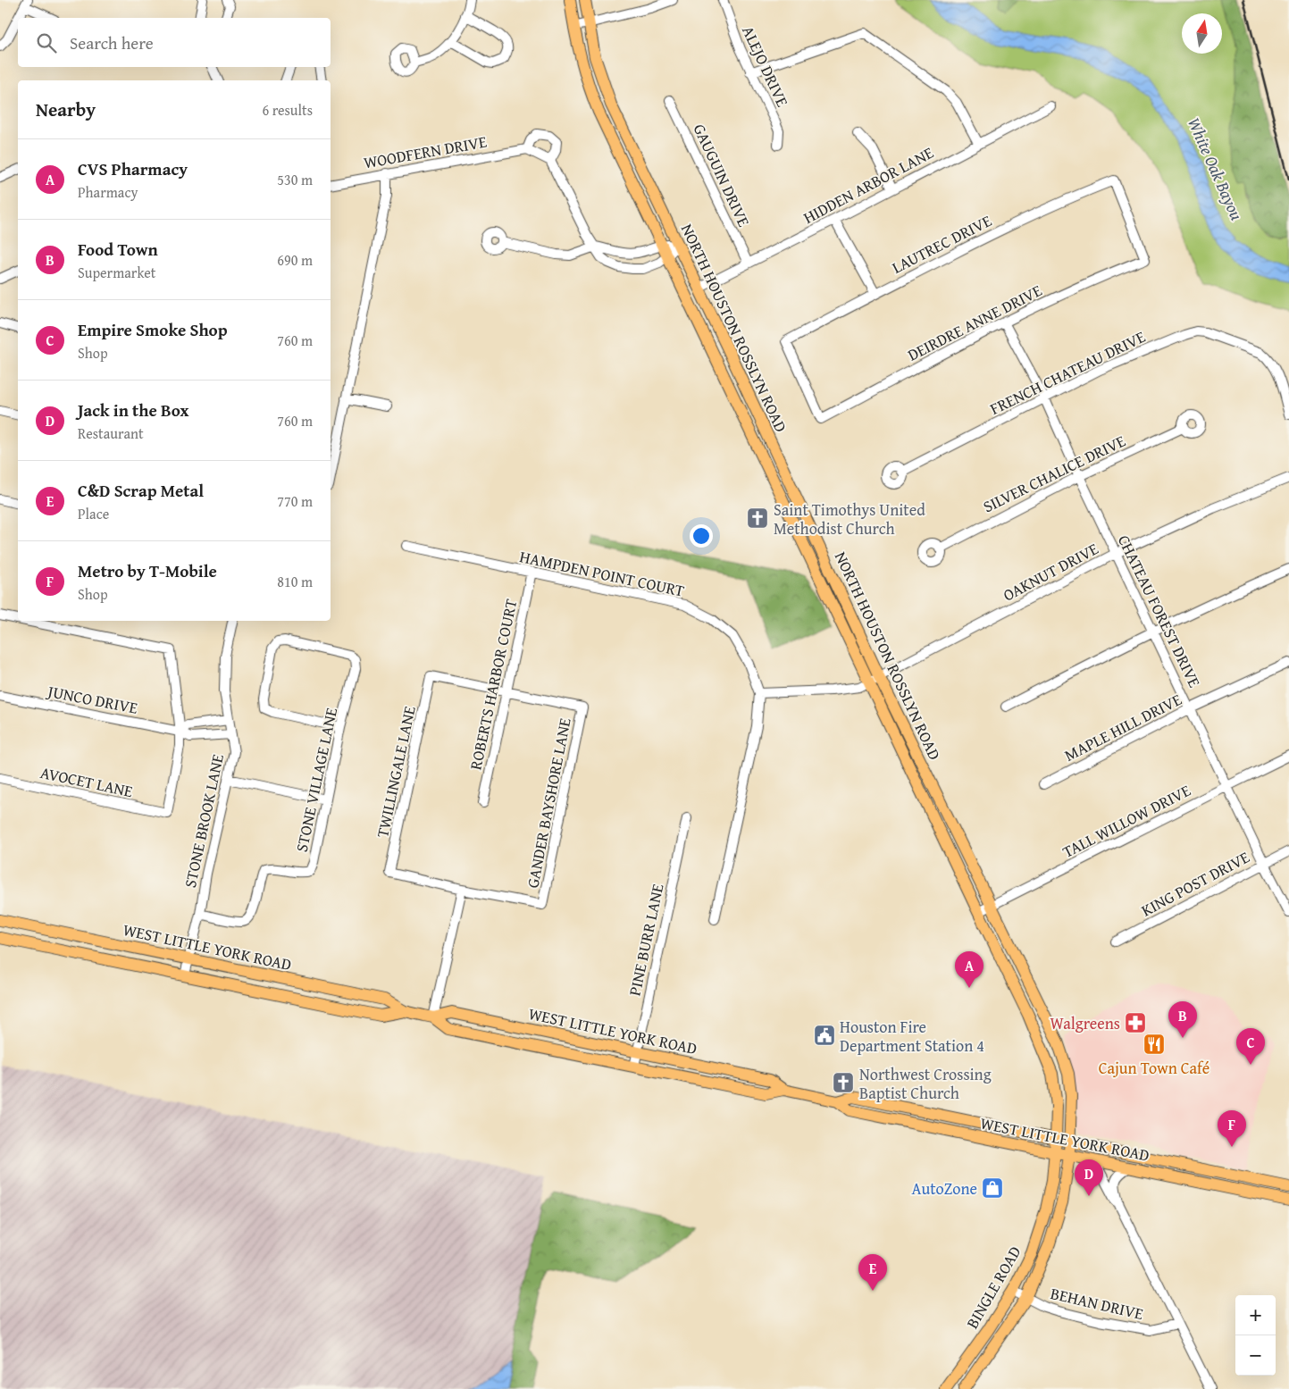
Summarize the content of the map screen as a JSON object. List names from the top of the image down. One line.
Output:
{"streets":{"main road":["NORTH HOUSTON ROSSLYN ROAD","WEST LITTLE YORK ROAD","BINGLE ROAD"],"street":["ALEJO DRIVE","WOODFERN DRIVE","GAUGUIN DRIVE","HIDDEN ARBOR LANE","LAUTREC DRIVE","DEIRDRE ANNE DRIVE","FRENCH CHATEAU DRIVE","SILVER CHALICE DRIVE","OAKNUT DRIVE","HAMPDEN POINT COURT","CHATEAU FOREST DRIVE","ROBERTS HARBOR COURT","JUNCO DRIVE","MAPLE HILL DRIVE","TWILLINGALE LANE","STONE VILLAGE LANE","AVOCET LANE","GANDER BAYSHORE LANE","STONE BROOK LANE","TALL WILLOW DRIVE","KING POST DRIVE","PINE BURR LANE","BEHAN DRIVE"]},"crossings":[["GAUGUIN DRIVE","HIDDEN ARBOR LANE"],["HIDDEN ARBOR LANE","NORTH HOUSTON ROSSLYN ROAD"],["LAUTREC DRIVE","DEIRDRE ANNE DRIVE"],["DEIRDRE ANNE DRIVE","CHATEAU FOREST DRIVE"],["NORTH HOUSTON ROSSLYN ROAD","OAKNUT DRIVE"],["NORTH HOUSTON ROSSLYN ROAD","TALL WILLOW DRIVE"],["NORTH HOUSTON ROSSLYN ROAD","WEST LITTLE YORK ROAD"],["NORTH HOUSTON ROSSLYN ROAD","BINGLE ROAD"],["FRENCH CHATEAU DRIVE","CHATEAU FOREST DRIVE"],["SILVER CHALICE DRIVE","CHATEAU FOREST DRIVE"],["OAKNUT DRIVE","HAMPDEN POINT COURT"],["OAKNUT DRIVE","CHATEAU FOREST DRIVE"],["HAMPDEN POINT COURT","ROBERTS HARBOR COURT"],["CHATEAU FOREST DRIVE","MAPLE HILL DRIVE"],["CHATEAU FOREST DRIVE","TALL WILLOW DRIVE"],["CHATEAU FOREST DRIVE","KING POST DRIVE"],["ROBERTS HARBOR COURT","TWILLINGALE LANE"],["ROBERTS HARBOR COURT","GANDER BAYSHORE LANE"],["JUNCO DRIVE","AVOCET LANE"],["JUNCO DRIVE","STONE BROOK LANE"],["TWILLINGALE LANE","GANDER BAYSHORE LANE"],["STONE VILLAGE LANE","STONE BROOK LANE"],["STONE BROOK LANE","WEST LITTLE YORK ROAD"],["PINE BURR LANE","WEST LITTLE YORK ROAD"],["WEST LITTLE YORK ROAD","BINGLE ROAD"],["BINGLE ROAD","BEHAN DRIVE"]],"water":["White Oak Bayou"],"places":{"church":["Saint Timothys United Methodist Church","Northwest Crossing Baptist Church"],"pharmacy":["Walgreens"],"public building":["Houston Fire Department Station 4"],"restaurant":["Cajun Town Café"],"shop":["AutoZone"]},"north":"top","page":{"search":"Search here","heading":["Nearby","6 results"],"list":[{"mark":"A","name":"CVS Pharmacy","note":"Pharmacy","value":"530 m"},{"mark":"B","name":"Food Town","note":"Supermarket","value":"690 m"},{"mark":"C","name":"Empire Smoke Shop","note":"Shop","value":"760 m"},{"mark":"D","name":"Jack in the Box","note":"Restaurant","value":"760 m"},{"mark":"E","name":"C&D Scrap Metal","note":"Place","value":"770 m"},{"mark":"F","name":"Metro by T-Mobile","note":"Shop","value":"810 m"}],"pins":["A","B","C","F","D","E"],"map_buttons":["+","−"]}}
